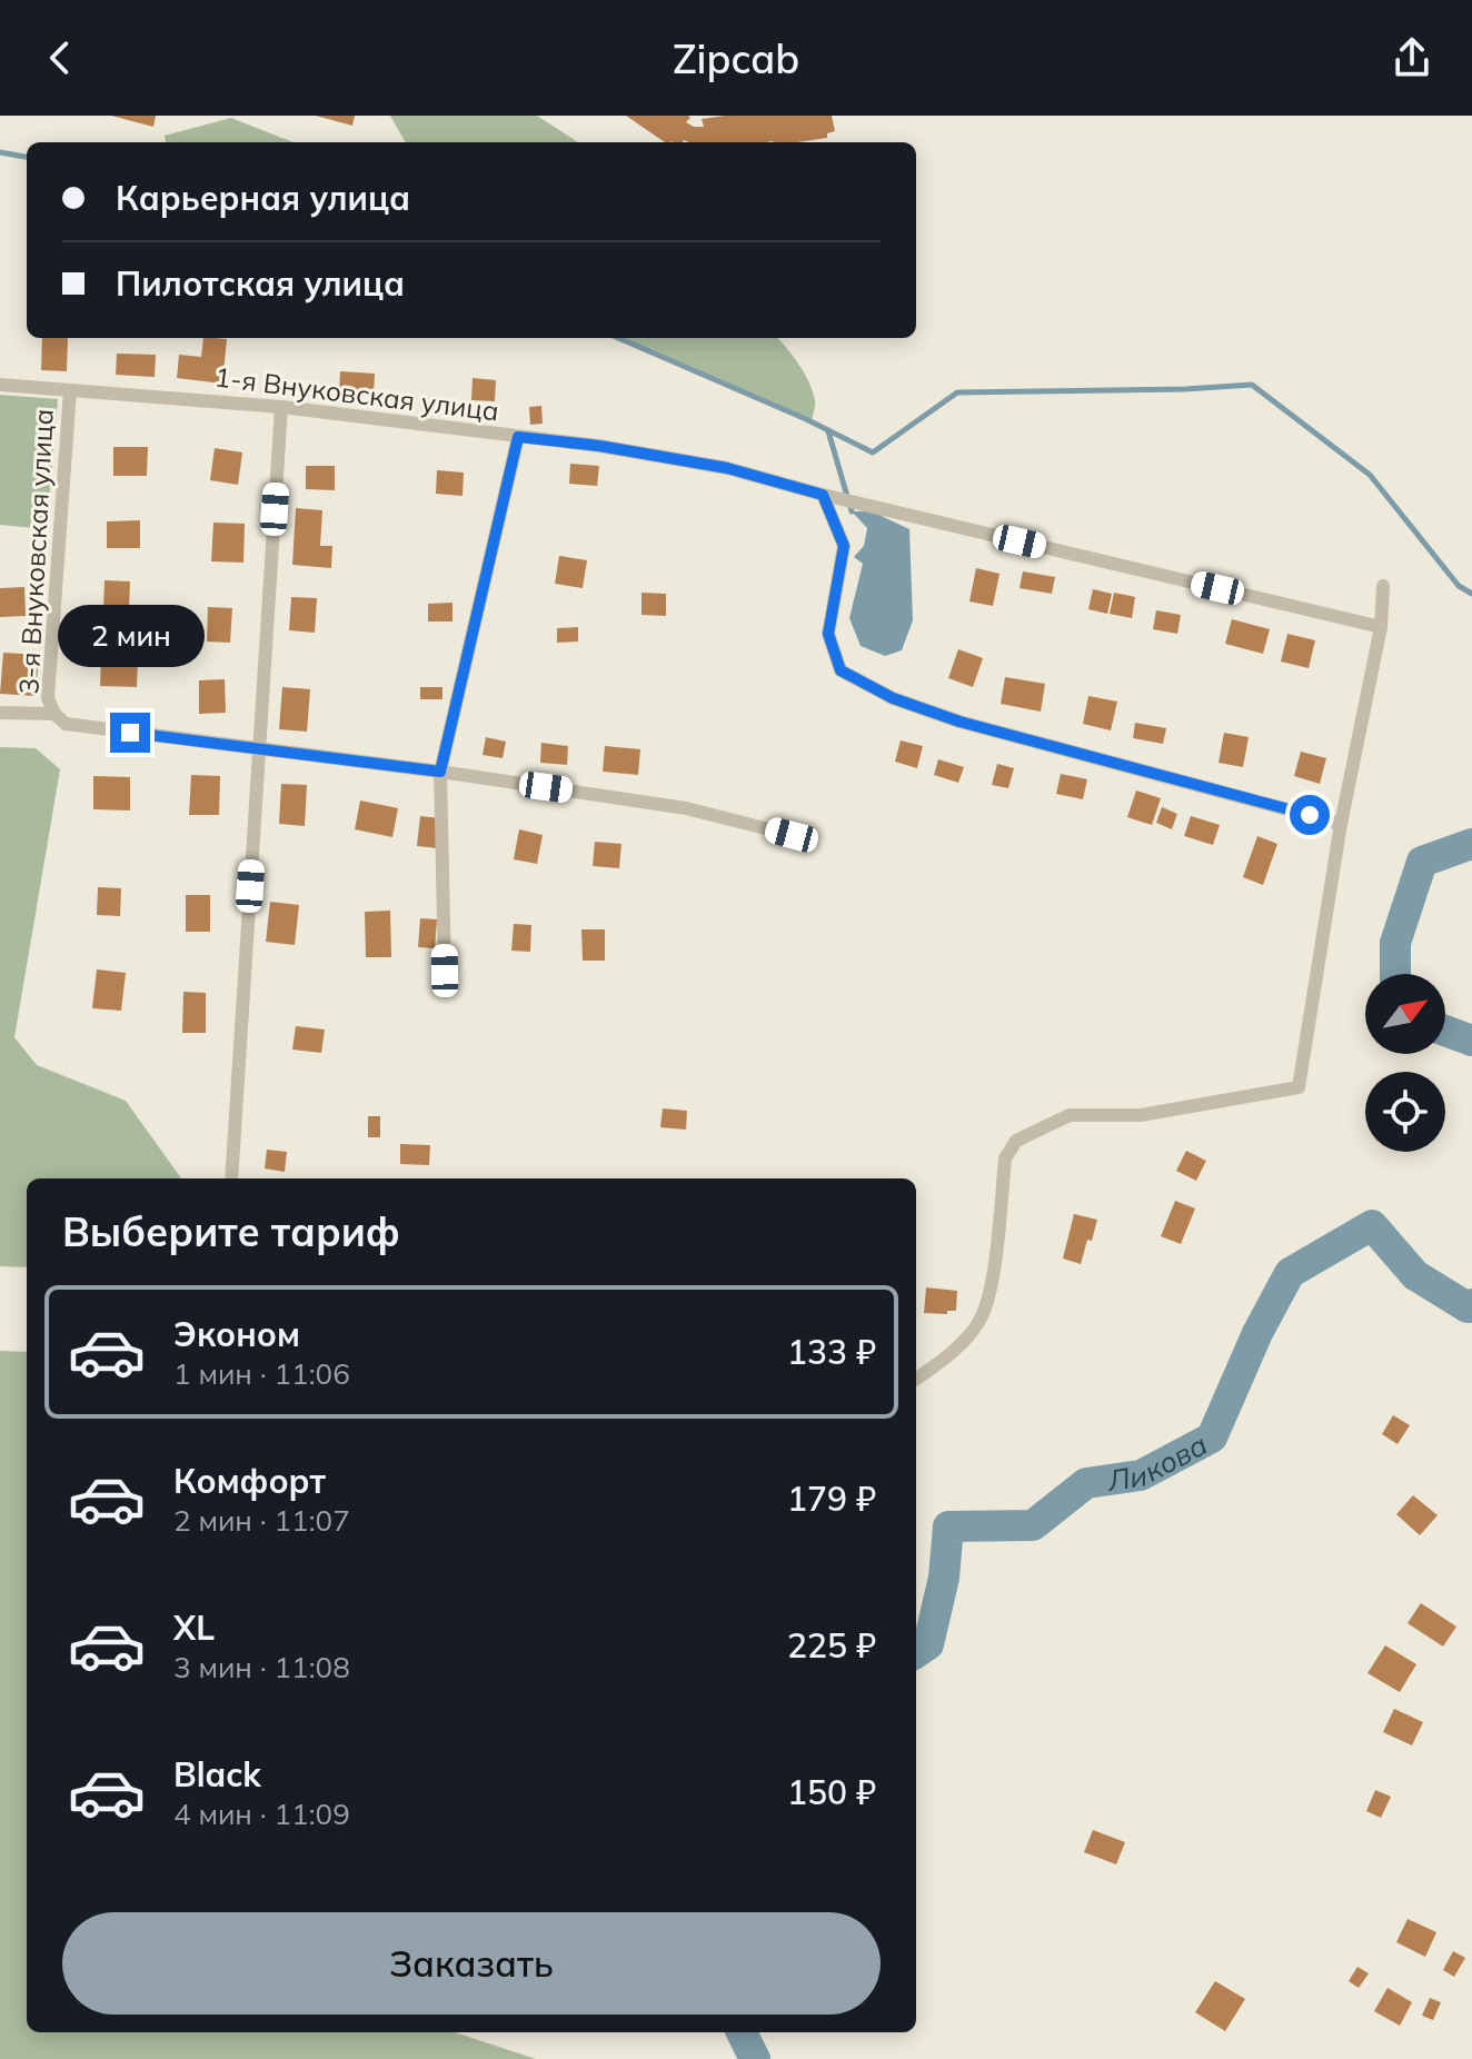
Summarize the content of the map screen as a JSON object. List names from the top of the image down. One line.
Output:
{"streets":{"street":["1-я Внуковская улица","3-я Внуковская улица"]},"crossings":[["1-я Внуковская улица","3-я Внуковская улица"]],"water":["Ликова"],"north":"top right","page":{"header":"Zipcab","banner":["Карьерная улица","Пилотская улица"],"bubble":"2 мин","heading":"Выберите тариф","list":[{"name":"Эконом","note":"1 мин · 11:06","value":"133 ₽"},{"name":"Комфорт","note":"2 мин · 11:07","value":"179 ₽"},{"name":"XL","note":"3 мин · 11:08","value":"225 ₽"},{"name":"Black","note":"4 мин · 11:09","value":"150 ₽"}],"buttons":"Заказать"}}
